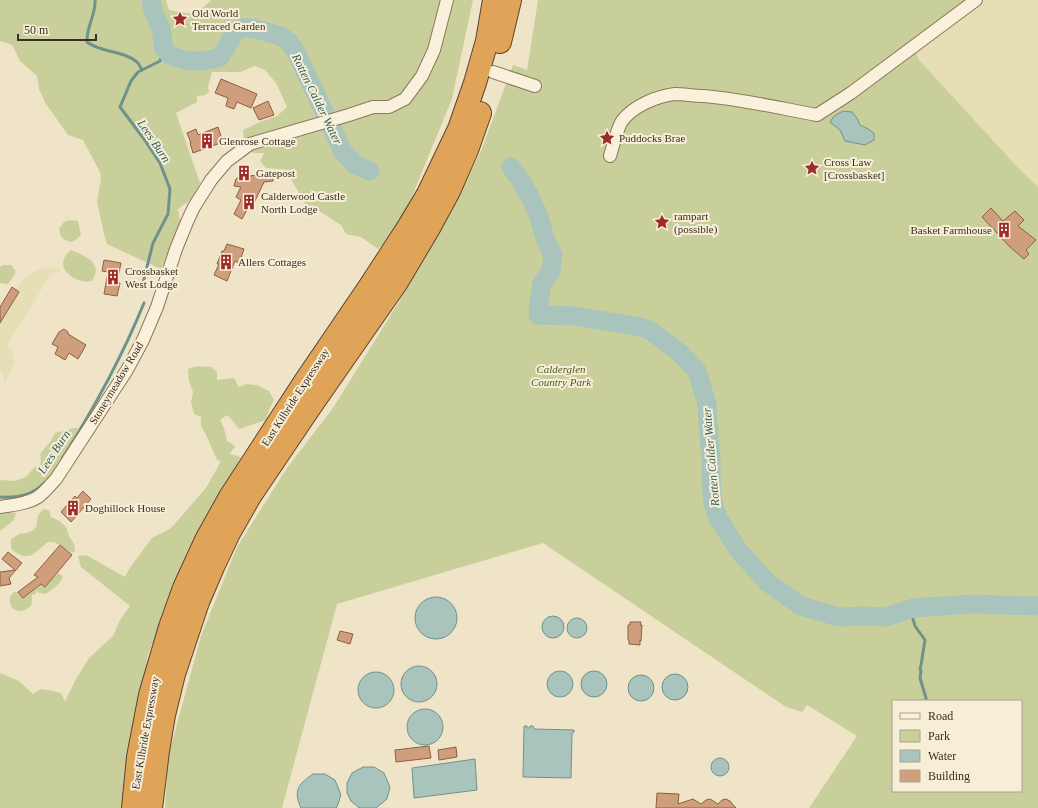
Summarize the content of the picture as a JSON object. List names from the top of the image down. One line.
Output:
{"streets":{"highway":["East Kilbride Expressway"],"street":["Stoneymeadow Road"]},"water":["Rotten Calder Water","Lees Burn"],"parks":["Calderglen Country Park"],"places":{"place":["Old World Terraced Garden","Puddocks Brae","Cross Law [Crossbasket]","rampart (possible)"],"building":["Glenrose Cottage","Gatepost","Calderwood Castle North Lodge","Basket Farmhouse","Allers Cottages","Crossbasket West Lodge","Doghillock House"]},"legend":["Road","Park","Water","Building"],"scale_bar":"50 m"}
